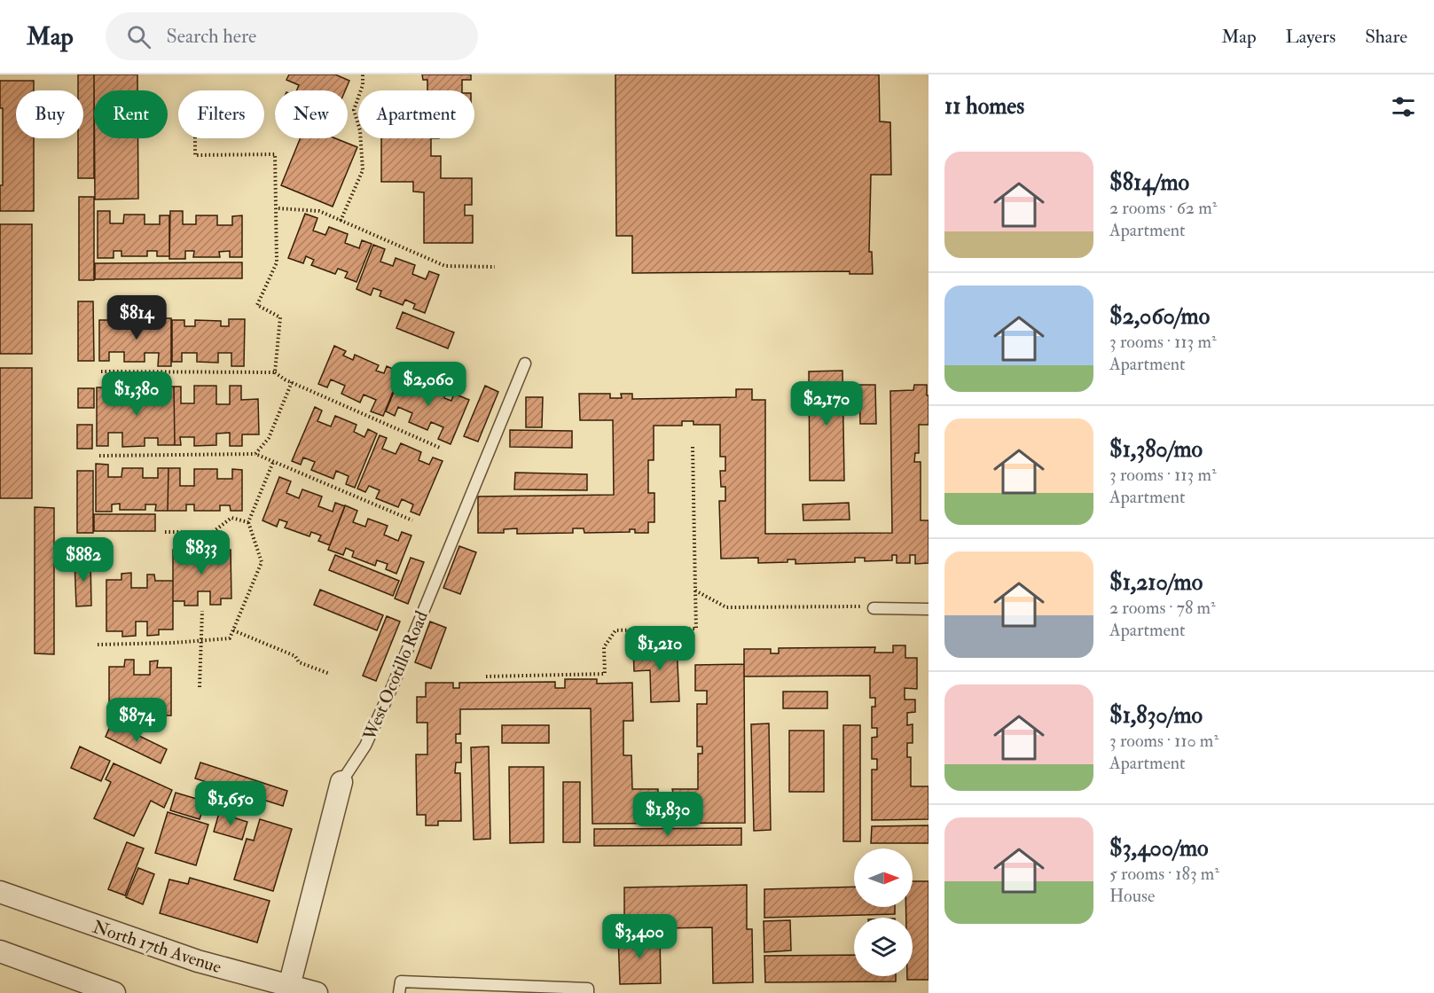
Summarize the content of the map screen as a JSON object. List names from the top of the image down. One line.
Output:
{"streets":{"street":["West Ocotillo Road","North 17th Avenue"]},"crossings":[["West Ocotillo Road","North 17th Avenue"]],"north":"right","page":{"header":"Map","search":"Search here","nav":["Map","Layers","Share"],"heading":"11 homes","chip":["Buy","Rent","Filters","New","Apartment"],"list":[{"name":"$814/mo","note":"2 rooms · 62 m² · Apartment"},{"name":"$2,060/mo","note":"3 rooms · 113 m² · Apartment"},{"name":"$1,380/mo","note":"3 rooms · 113 m² · Apartment"},{"name":"$1,210/mo","note":"2 rooms · 78 m² · Apartment"},{"name":"$1,830/mo","note":"3 rooms · 110 m² · Apartment"},{"name":"$3,400/mo","note":"5 rooms · 183 m² · House"}],"price":["$814","$2,060","$1,380","$2,170","$833","$882","$1,210","$874","$1,650","$1,830","$3,400"]}}
